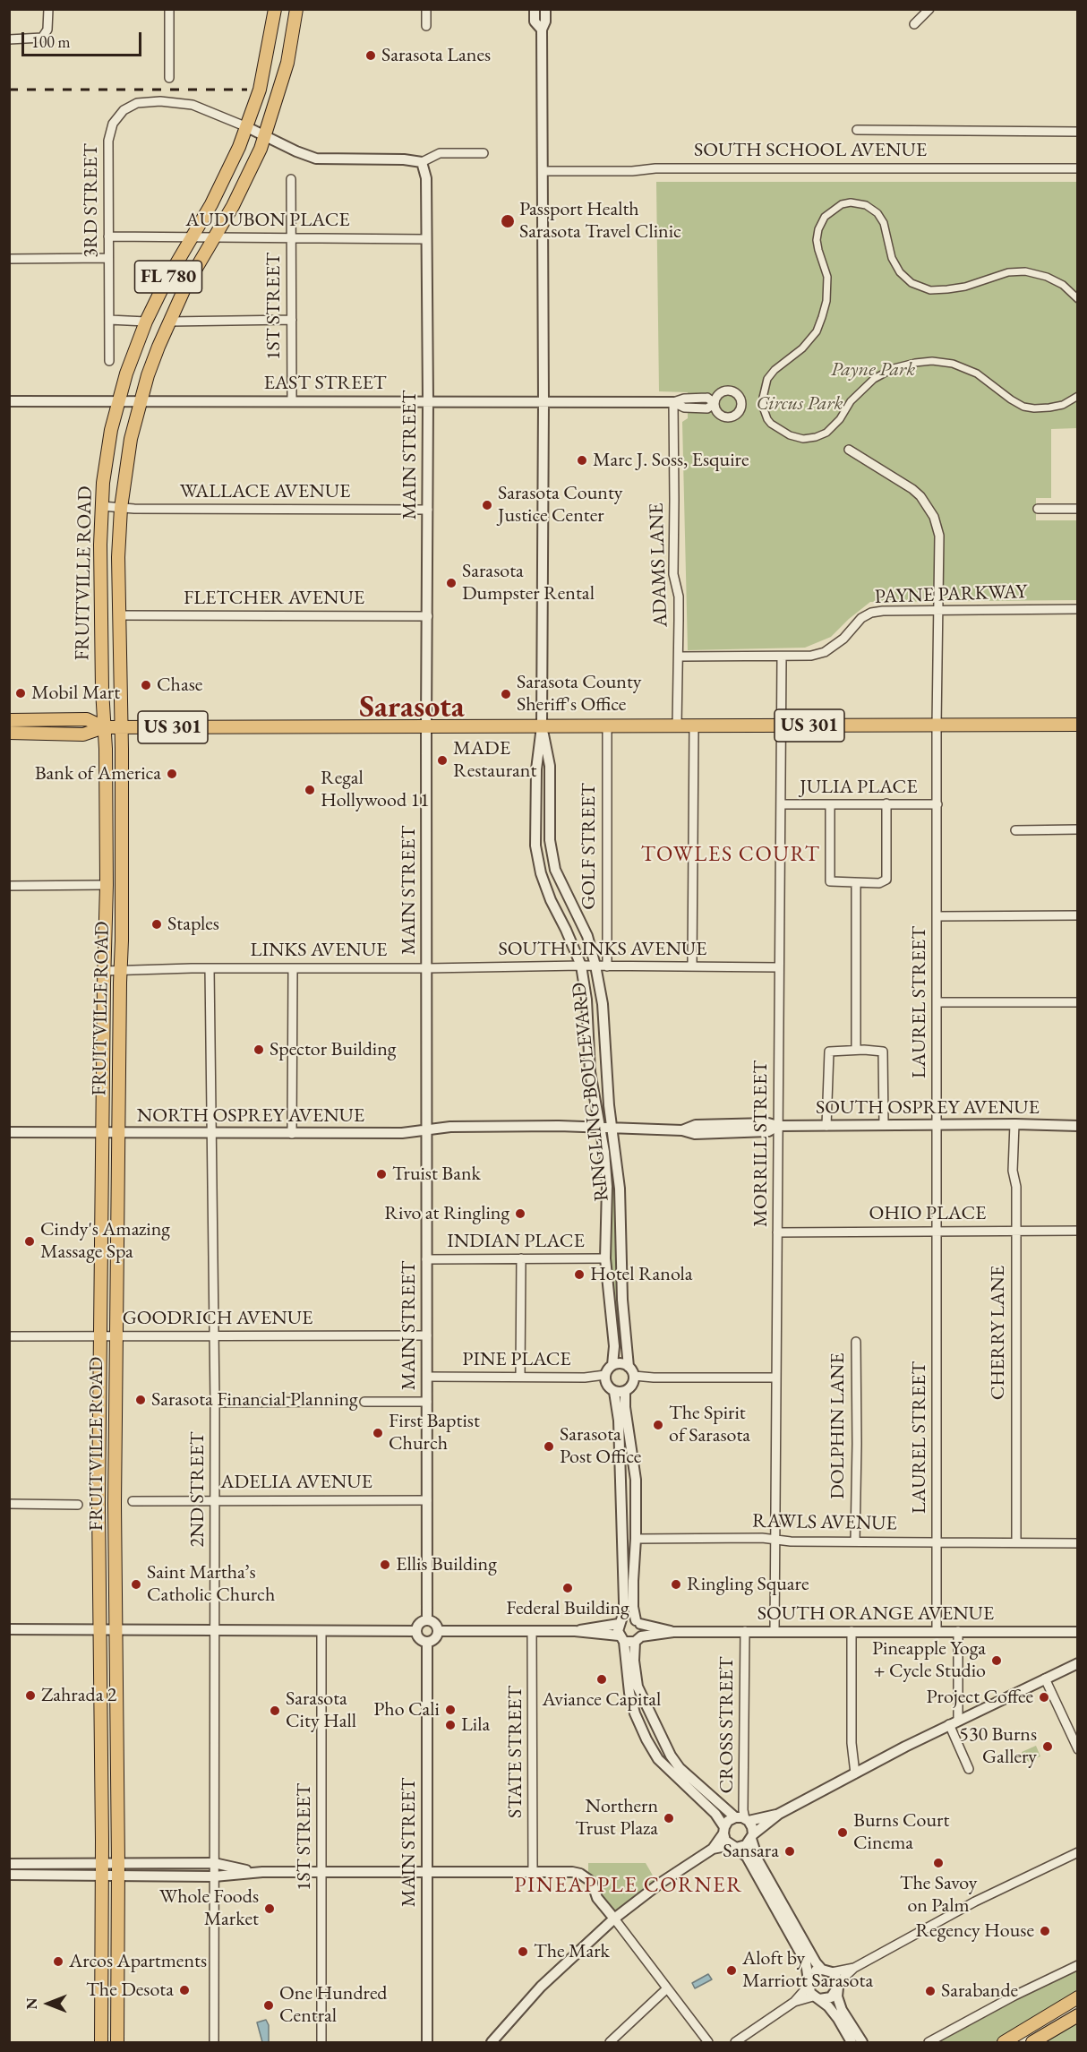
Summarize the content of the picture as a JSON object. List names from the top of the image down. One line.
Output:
{"streets":{"main road":["FL 780","FRUITVILLE ROAD","US 301"],"street":["SOUTH SCHOOL AVENUE","3RD STREET","AUDUBON PLACE","1ST STREET","EAST STREET","MAIN STREET","WALLACE AVENUE","ADAMS LANE","PAYNE PARKWAY","FLETCHER AVENUE","JULIA PLACE","GOLF STREET","SOUTH LINKS AVENUE","LINKS AVENUE","LAUREL STREET","RINGLING BOULEVARD","SOUTH OSPREY AVENUE","NORTH OSPREY AVENUE","MORRILL STREET","OHIO PLACE","INDIAN PLACE","GOODRICH AVENUE","CHERRY LANE","PINE PLACE","DOLPHIN LANE","ADELIA AVENUE","2ND STREET","RAWLS AVENUE","SOUTH ORANGE AVENUE","CROSS STREET","STATE STREET"]},"crossings":[["SOUTH SCHOOL AVENUE","RINGLING BOULEVARD"],["3RD STREET","AUDUBON PLACE"],["3RD STREET","FRUITVILLE ROAD"],["AUDUBON PLACE","1ST STREET"],["AUDUBON PLACE","MAIN STREET"],["AUDUBON PLACE","FRUITVILLE ROAD"],["1ST STREET","EAST STREET"],["EAST STREET","MAIN STREET"],["EAST STREET","ADAMS LANE"],["EAST STREET","FRUITVILLE ROAD"],["EAST STREET","RINGLING BOULEVARD"],["MAIN STREET","WALLACE AVENUE"],["MAIN STREET","FLETCHER AVENUE"],["MAIN STREET","US 301"],["MAIN STREET","SOUTH LINKS AVENUE"],["MAIN STREET","LINKS AVENUE"],["MAIN STREET","SOUTH OSPREY AVENUE"],["MAIN STREET","NORTH OSPREY AVENUE"],["MAIN STREET","INDIAN PLACE"],["MAIN STREET","GOODRICH AVENUE"],["MAIN STREET","PINE PLACE"],["MAIN STREET","ADELIA AVENUE"],["WALLACE AVENUE","FRUITVILLE ROAD"],["ADAMS LANE","PAYNE PARKWAY"],["ADAMS LANE","US 301"],["FRUITVILLE ROAD","FLETCHER AVENUE"],["FRUITVILLE ROAD","US 301"],["FRUITVILLE ROAD","LINKS AVENUE"],["FRUITVILLE ROAD","NORTH OSPREY AVENUE"],["FRUITVILLE ROAD","GOODRICH AVENUE"],["PAYNE PARKWAY","LAUREL STREET"],["PAYNE PARKWAY","MORRILL STREET"],["US 301","GOLF STREET"],["US 301","LAUREL STREET"],["US 301","RINGLING BOULEVARD"],["US 301","MORRILL STREET"],["JULIA PLACE","LAUREL STREET"],["JULIA PLACE","MORRILL STREET"],["GOLF STREET","SOUTH LINKS AVENUE"],["SOUTH LINKS AVENUE","LINKS AVENUE"],["SOUTH LINKS AVENUE","RINGLING BOULEVARD"],["SOUTH LINKS AVENUE","MORRILL STREET"],["LINKS AVENUE","2ND STREET"],["LAUREL STREET","SOUTH OSPREY AVENUE"],["LAUREL STREET","OHIO PLACE"],["LAUREL STREET","RAWLS AVENUE"],["LAUREL STREET","SOUTH ORANGE AVENUE"],["RINGLING BOULEVARD","SOUTH OSPREY AVENUE"],["RINGLING BOULEVARD","INDIAN PLACE"],["RINGLING BOULEVARD","PINE PLACE"],["SOUTH OSPREY AVENUE","NORTH OSPREY AVENUE"],["SOUTH OSPREY AVENUE","MORRILL STREET"],["SOUTH OSPREY AVENUE","CHERRY LANE"],["NORTH OSPREY AVENUE","2ND STREET"],["MORRILL STREET","OHIO PLACE"],["MORRILL STREET","RAWLS AVENUE"],["MORRILL STREET","SOUTH ORANGE AVENUE"],["OHIO PLACE","CHERRY LANE"],["GOODRICH AVENUE","2ND STREET"],["CHERRY LANE","RAWLS AVENUE"],["DOLPHIN LANE","RAWLS AVENUE"],["ADELIA AVENUE","2ND STREET"],["SOUTH ORANGE AVENUE","CROSS STREET"]],"districts":["Sarasota","TOWLES COURT","PINEAPPLE CORNER"],"parks":["Payne Park","Circus Park"],"places":["Sarasota Lanes","Passport Health Sarasota Travel Clinic","Marc J. Soss, Esquire","Sarasota County Justice Center","Sarasota Dumpster Rental","Chase","Mobil Mart","Sarasota County Sheriff's Office","MADE Restaurant","Bank of America","Regal Hollywood 11","Staples","Spector Building","Truist Bank","Rivo at Ringling","Cindy's Amazing Massage Spa","Hotel Ranola","Sarasota Financial Planning","The Spirit of Sarasota","First Baptist Church","Sarasota Post Office","Ellis Building","Saint Martha’s Catholic Church","Ringling Square","Federal Building","Pineapple Yoga + Cycle Studio","Aviance Capital","Zahrada 2","Project Coffee","Pho Cali","Sarasota City Hall","Lila","530 Burns Gallery","Northern Trust Plaza","Burns Court Cinema","Sansara","The Savoy on Palm","Whole Foods Market","Regency House","The Mark","Arcos Apartments","Aloft by Marriott Sarasota","The Desota","Sarabande","One Hundred Central"],"scale_bar":"100 m","north":"left"}
